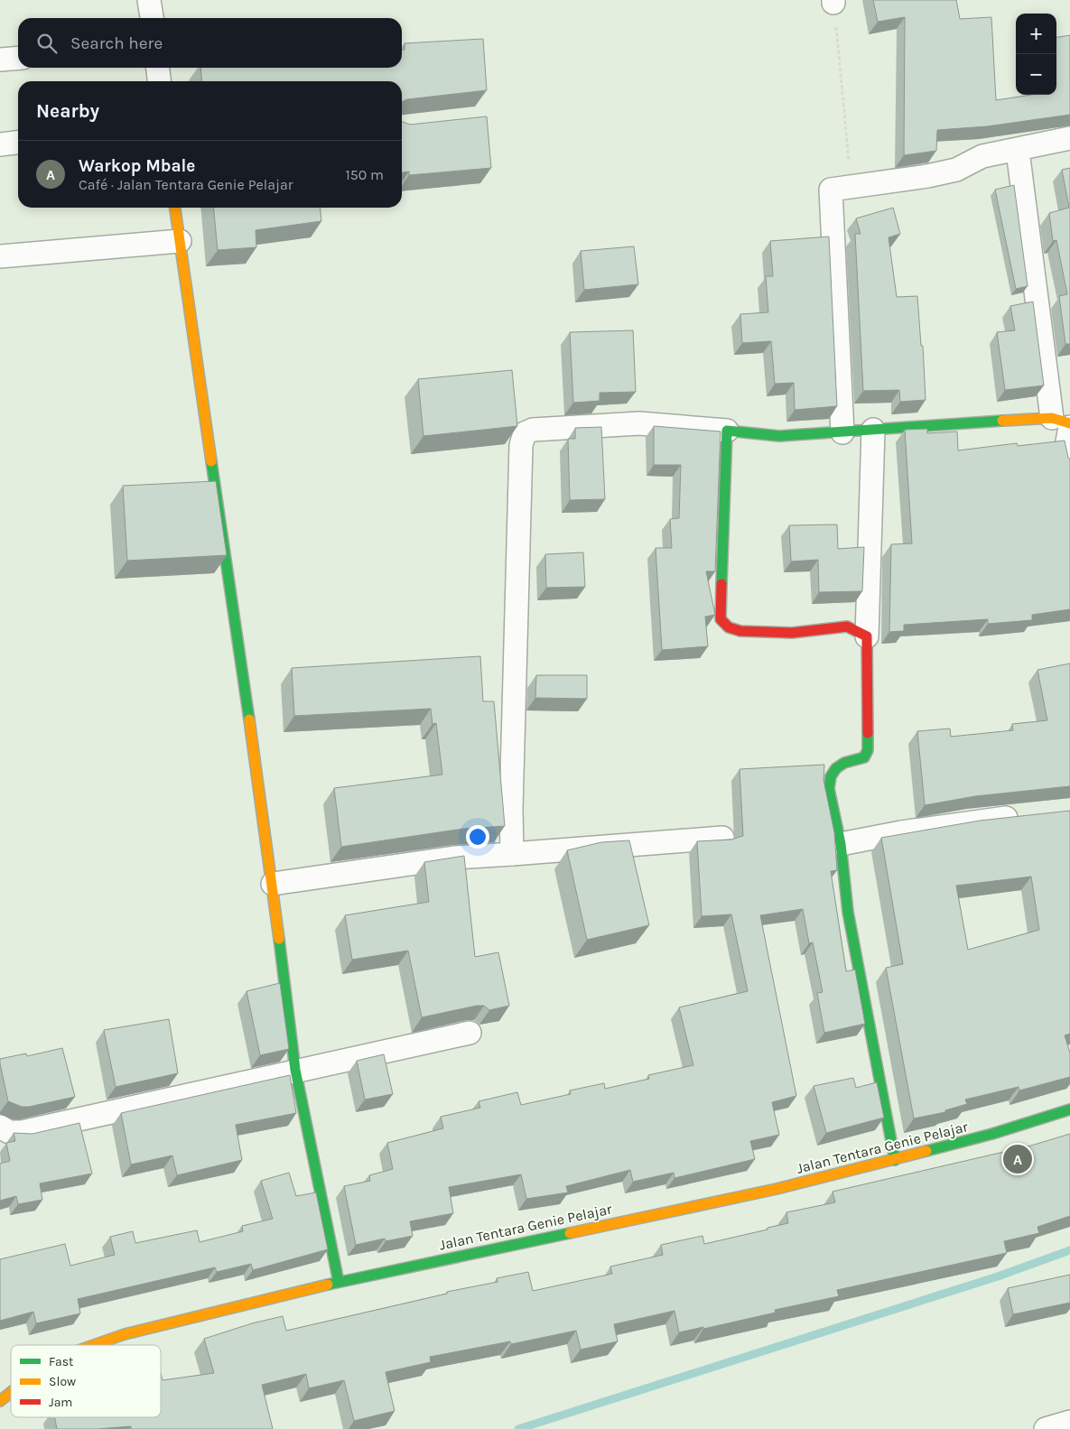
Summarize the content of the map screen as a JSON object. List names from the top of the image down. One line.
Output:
{"streets":{"street":["Jalan Tentara Genie Pelajar"]},"legend":["Fast","Slow","Jam"],"page":{"map_buttons":["+","−"],"search":"Search here","heading":"Nearby","list":[{"mark":"A","name":"Warkop Mbale","note":"Café · Jalan Tentara Genie Pelajar","value":"150 m"}],"pins":"A"}}
